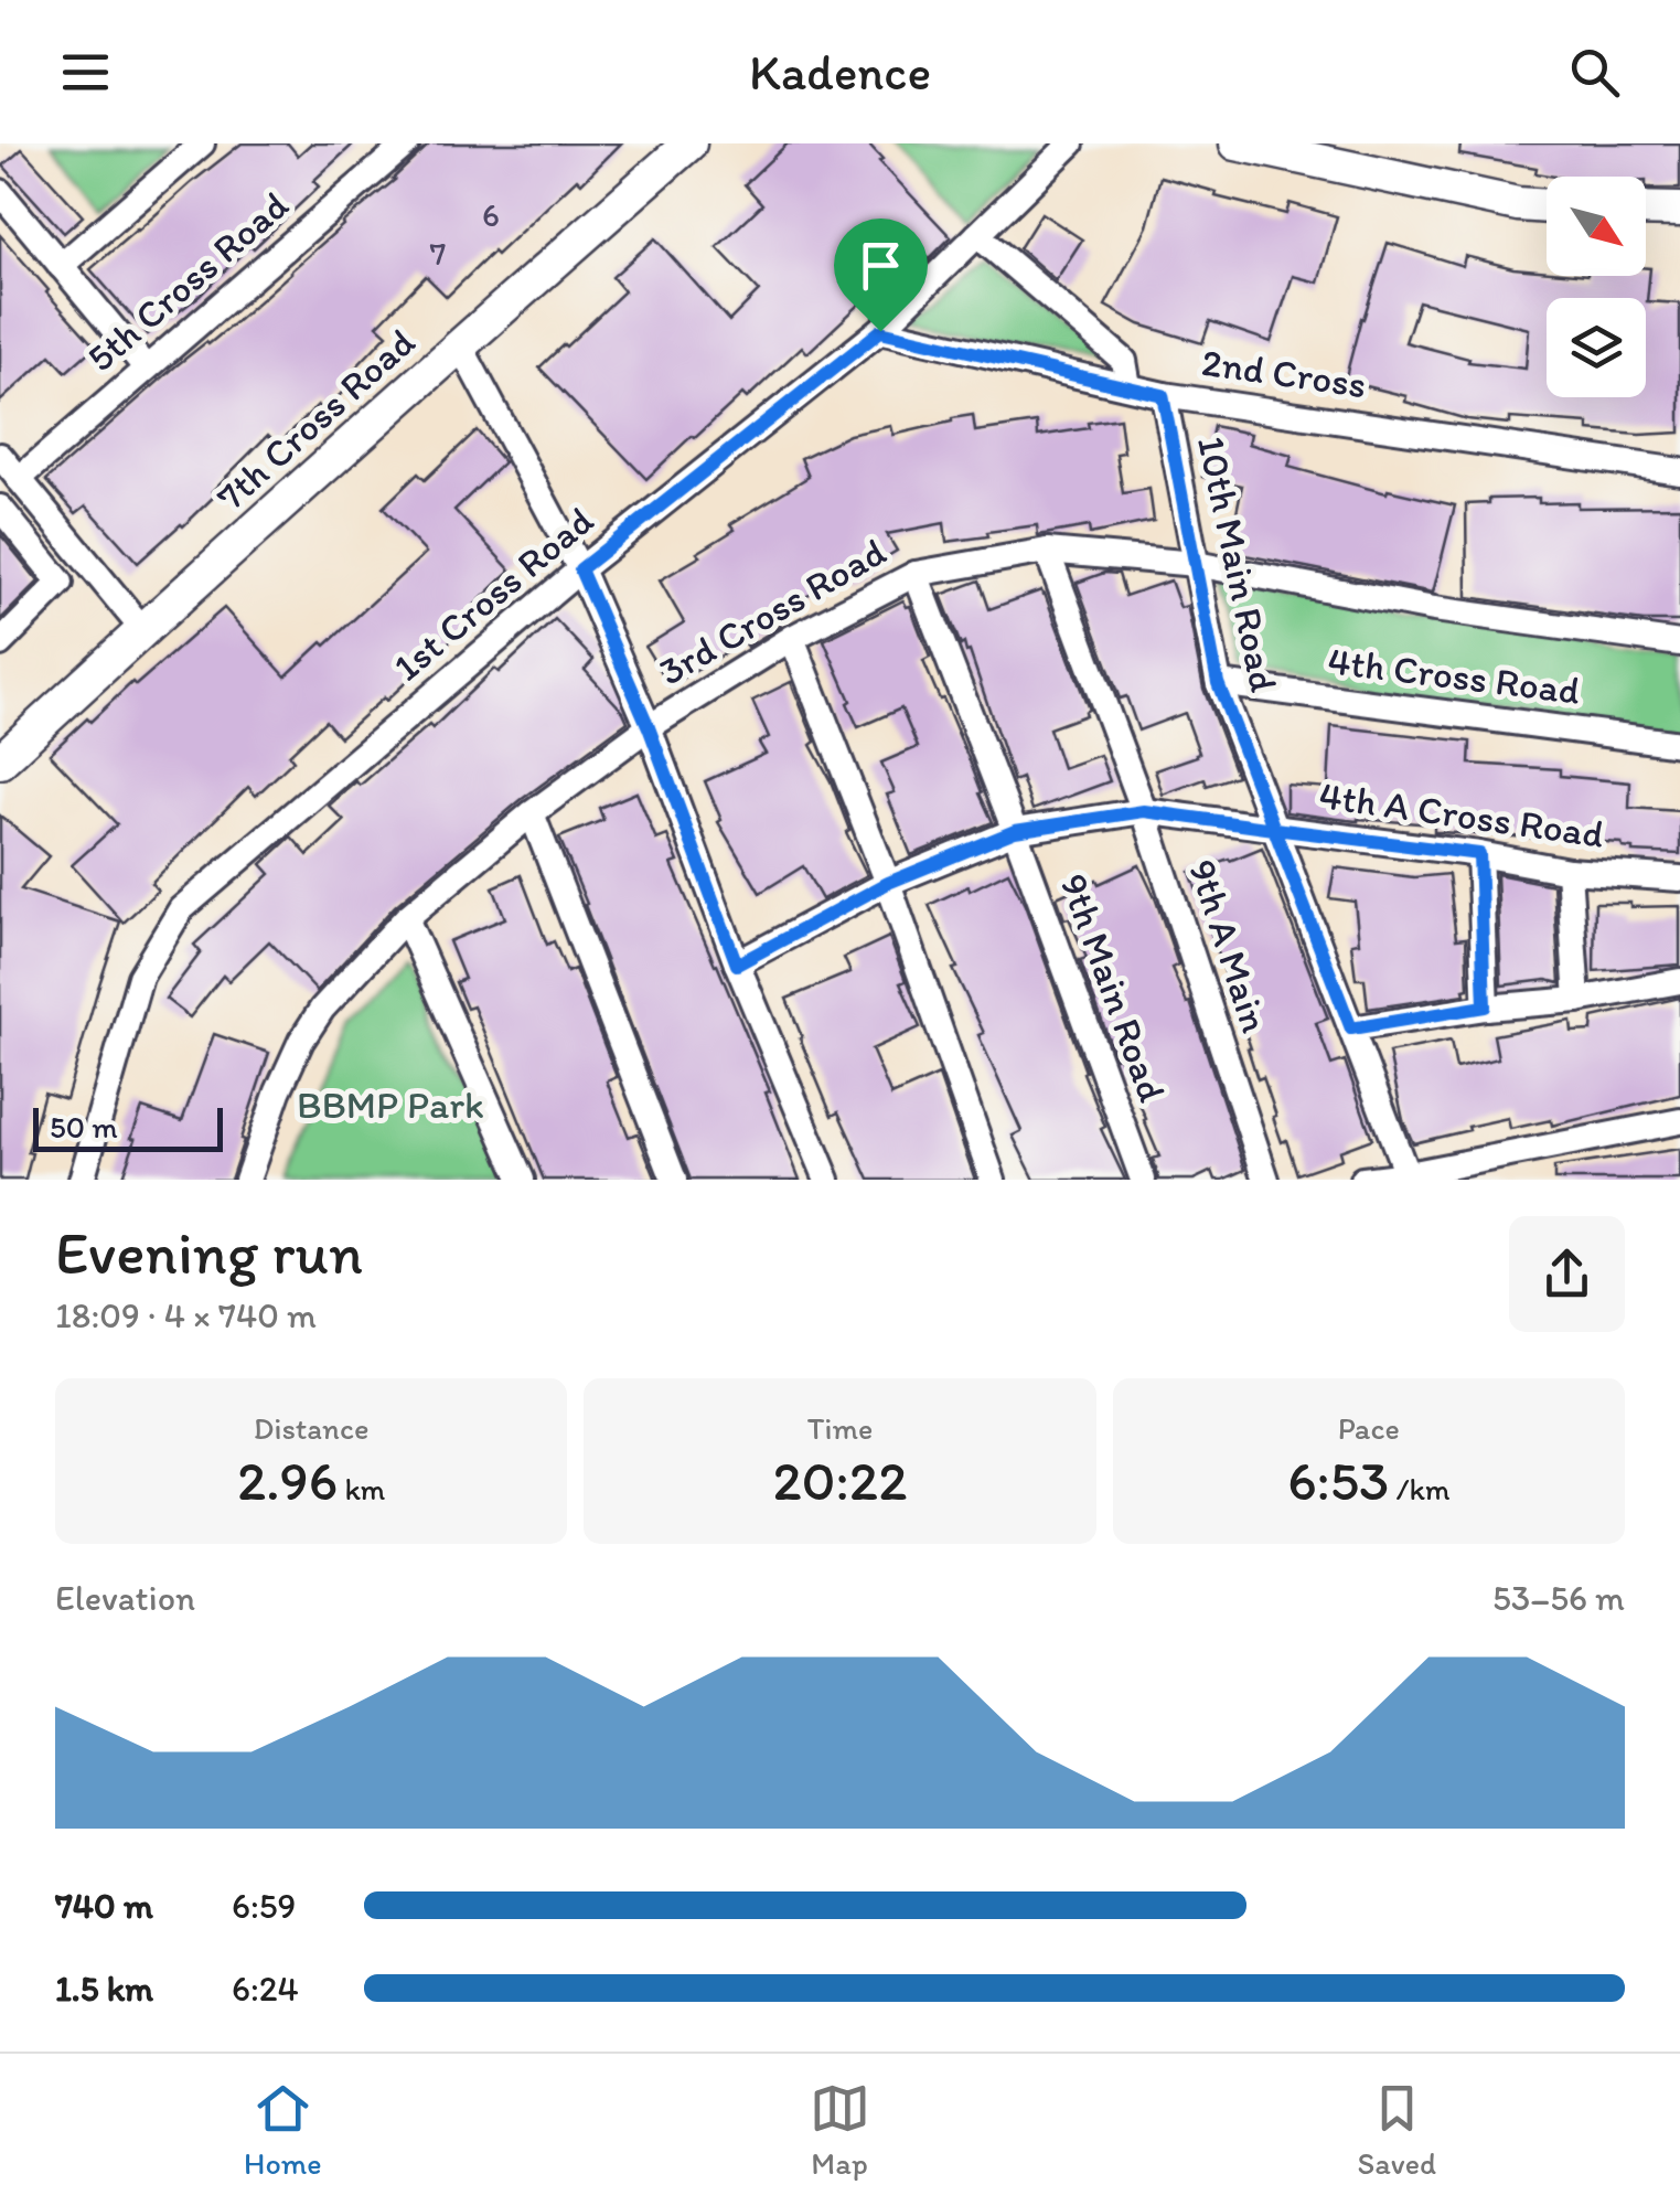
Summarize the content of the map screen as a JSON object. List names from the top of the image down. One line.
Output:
{"streets":{"street":["5th Cross Road","2nd Cross","7th Cross Road","10th Main Road","1st Cross Road","3rd Cross Road","4th Cross Road","4th A Cross Road","9th A Main","9th Main Road"]},"crossings":[["2nd Cross","10th Main Road"],["2nd Cross","1st Cross Road"],["10th Main Road","3rd Cross Road"],["10th Main Road","4th Cross Road"],["10th Main Road","4th A Cross Road"],["3rd Cross Road","9th A Main"],["3rd Cross Road","9th Main Road"],["4th A Cross Road","9th A Main"],["4th A Cross Road","9th Main Road"]],"parks":["BBMP Park"],"house_numbers":["6","7"],"scale_bar":"50 m","north":"bottom right","page":{"header":"Kadence","scale":"50 m","heading":["Evening run","18:09 · 4 × 740 m"],"stats":[["Distance","2.96 km"],["Time","20:22"],["Pace","6:53 /km"]],"chart":["Elevation","53–56 m"],"list":[{"name":"740 m","note":"6:59"},{"name":"1.5 km","note":"6:24"}],"tabs":["Home","Map","Saved"]}}
